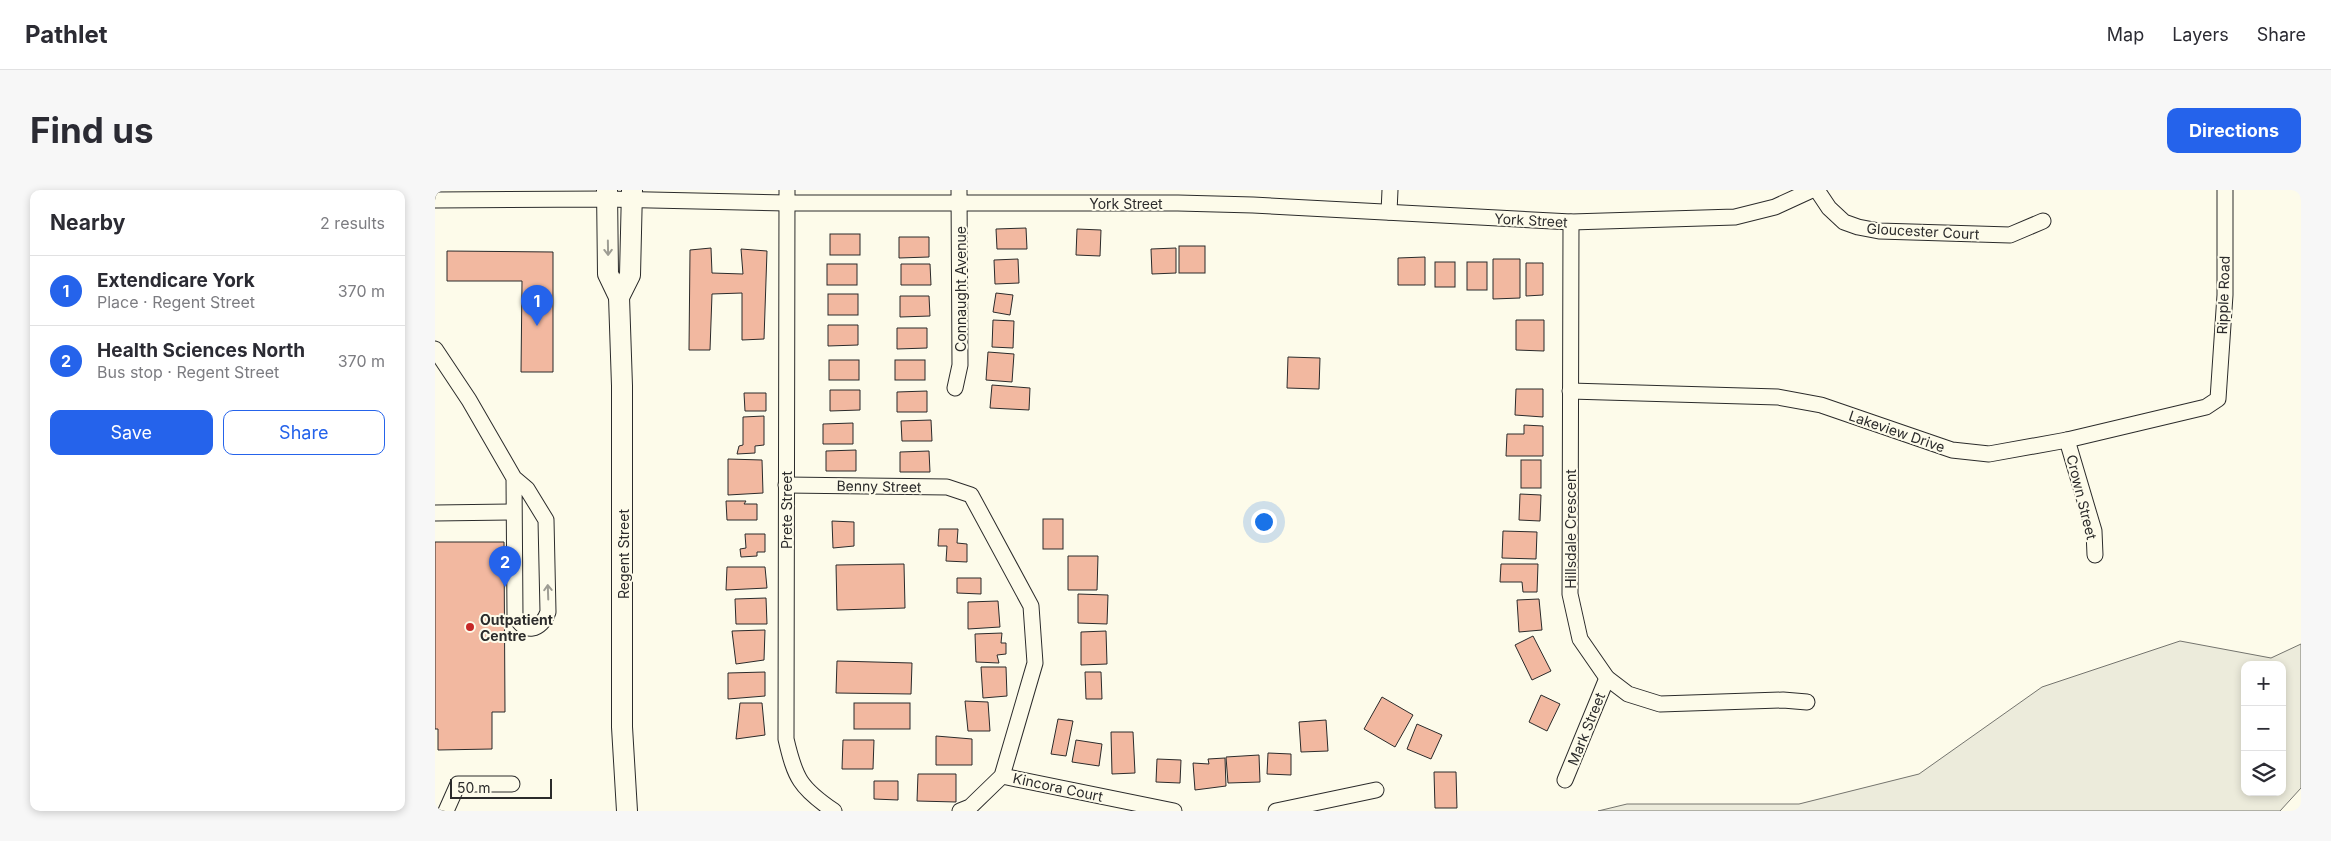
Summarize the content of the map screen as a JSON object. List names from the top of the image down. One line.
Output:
{"streets":{"main road":["Regent Street"],"street":["York Street","Gloucester Court","Connaught Avenue","Ripple Road","Lakeview Drive","Benny Street","Crown Street","Prete Street","Hillsdale Crescent","Mark Street","Kincora Court"]},"crossings":[["York Street","Connaught Avenue"],["York Street","Prete Street"],["York Street","Hillsdale Crescent"],["York Street","Regent Street"],["Ripple Road","Lakeview Drive"],["Lakeview Drive","Crown Street"],["Lakeview Drive","Hillsdale Crescent"],["Benny Street","Prete Street"],["Benny Street","Kincora Court"],["Hillsdale Crescent","Mark Street"]],"places":["Outpatient Centre"],"scale_bar":"50 m","page":{"header":"Pathlet","nav":["Map","Layers","Share"],"buttons":["Directions",["Save","Share"]],"title":"Find us","heading":["Nearby","2 results"],"list":[{"mark":"1","name":"Extendicare York","note":"Place · Regent Street","value":"370 m"},{"mark":"2","name":"Health Sciences North","note":"Bus stop · Regent Street","value":"370 m"}],"pins":["1","2"],"map_buttons":["+","−"],"scale":"50 m"}}
